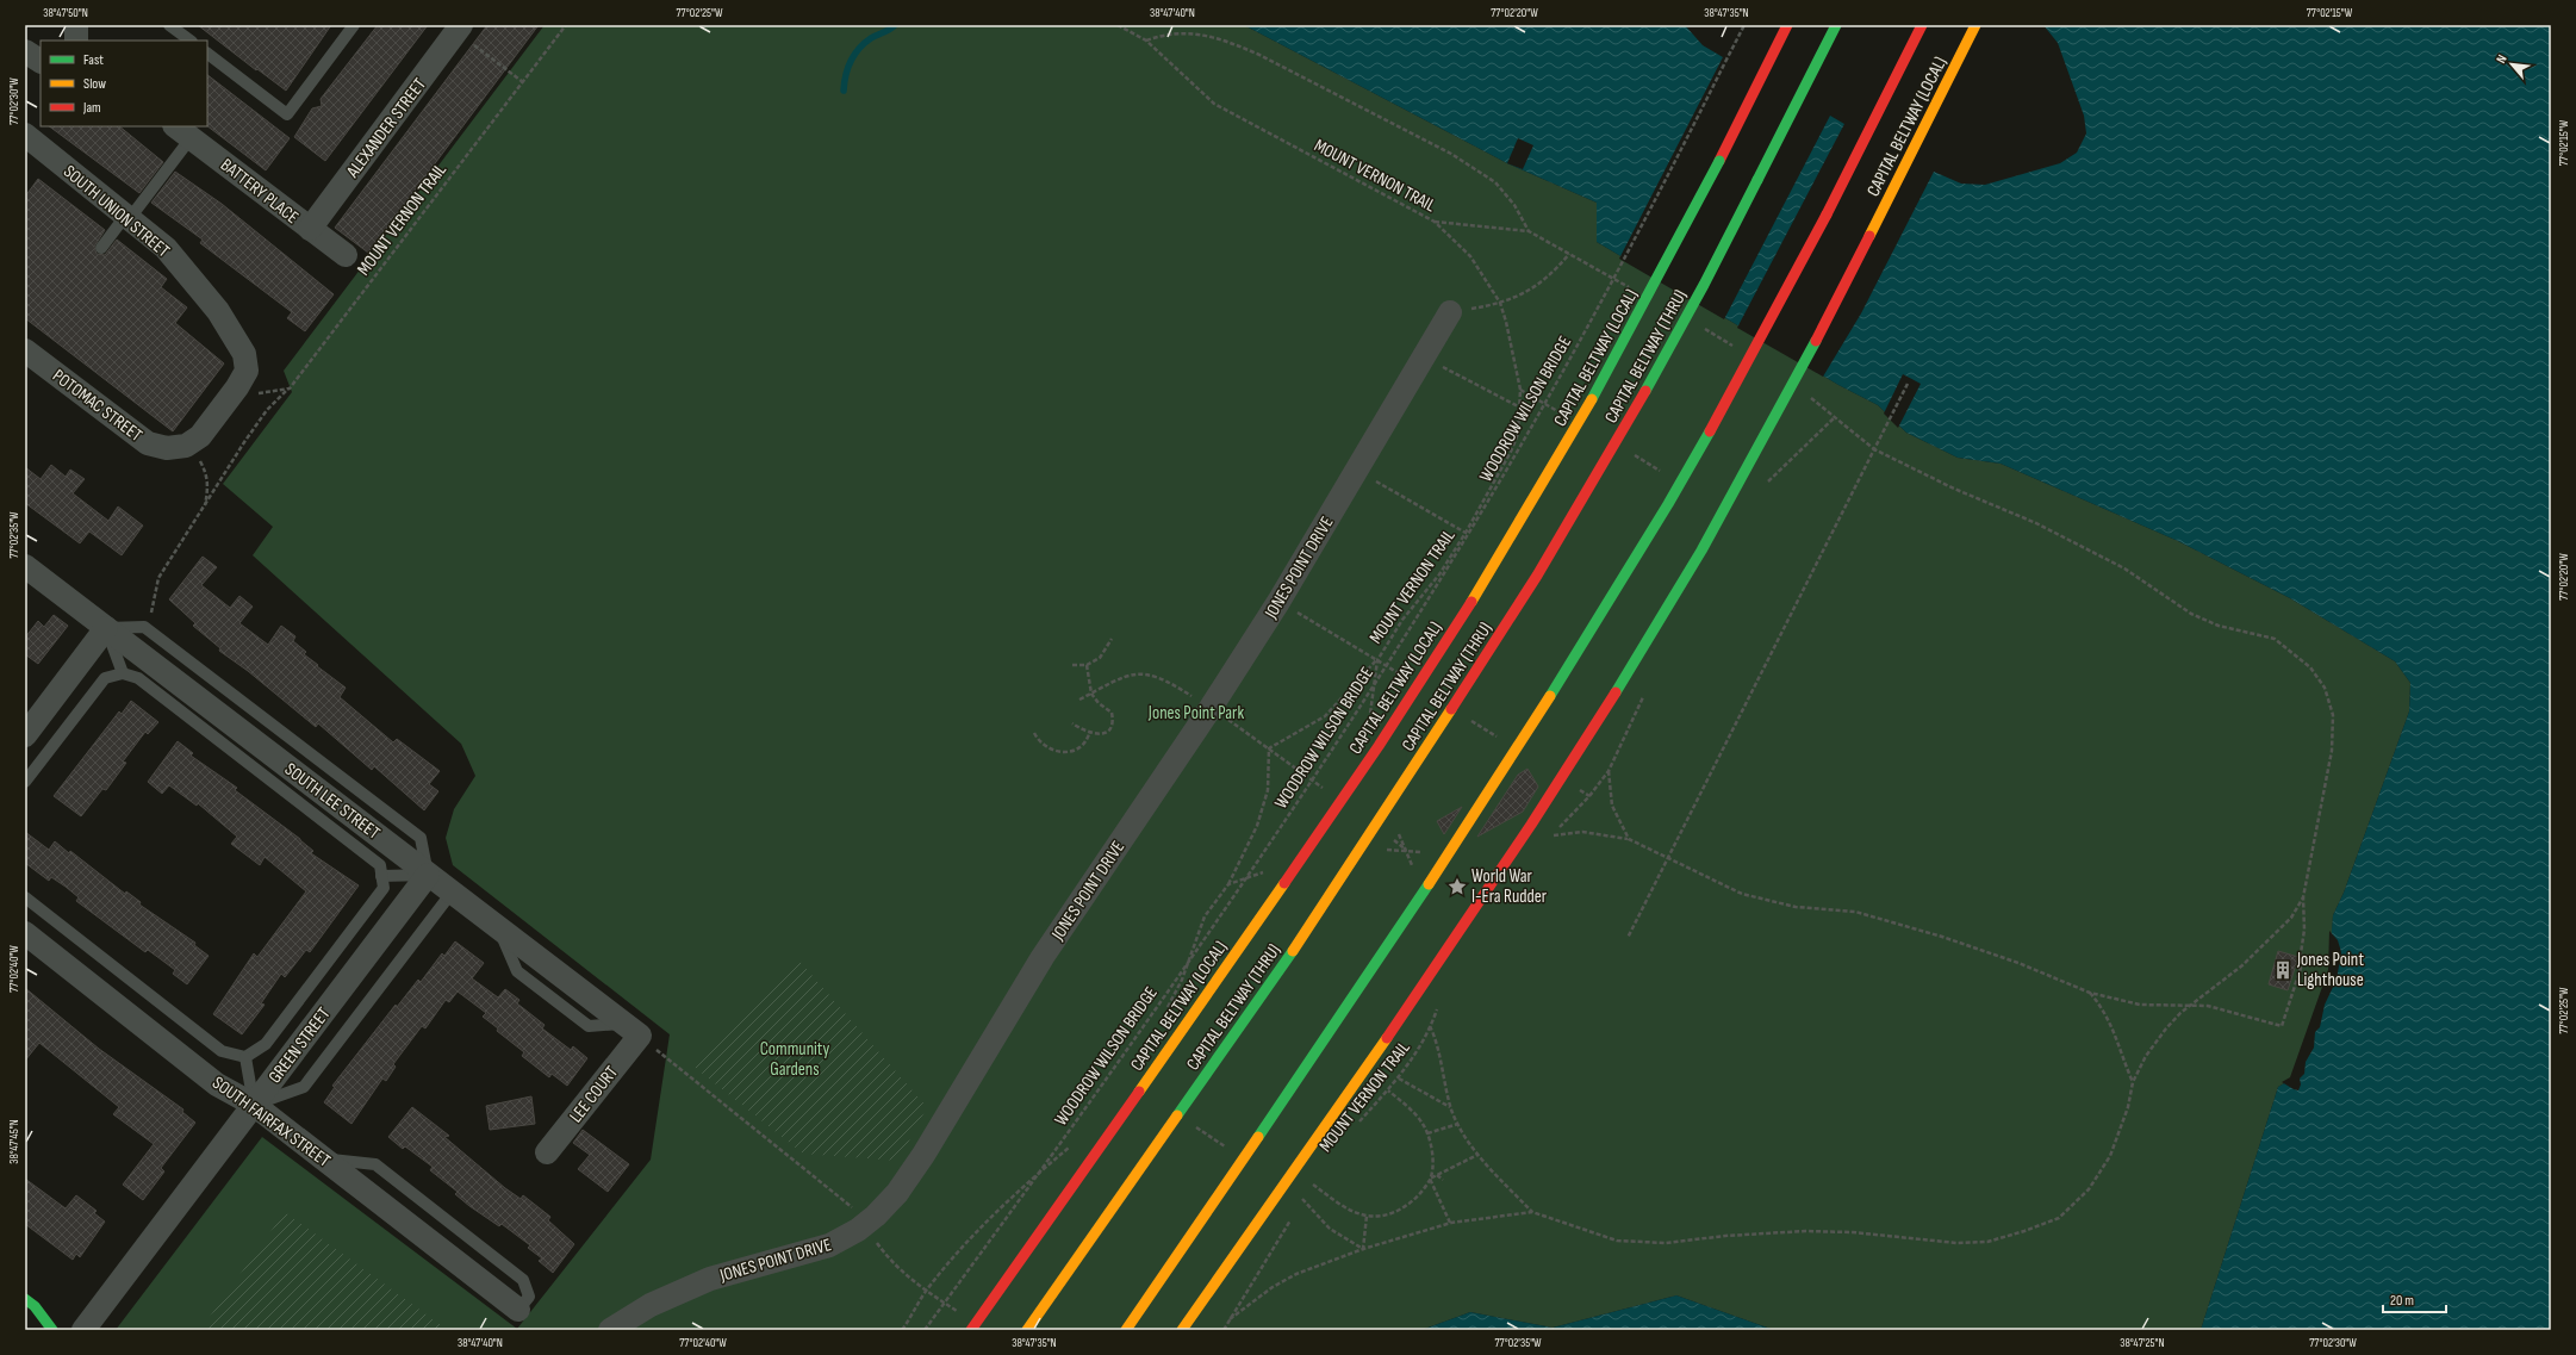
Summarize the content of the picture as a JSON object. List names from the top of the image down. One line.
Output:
{"streets":{"main road":["CAPITAL BELTWAY (LOCAL)","CAPITAL BELTWAY (THRU)"],"street":["ALEXANDER STREET","BATTERY PLACE","SOUTH UNION STREET","POTOMAC STREET","JONES POINT DRIVE","SOUTH LEE STREET","GREEN STREET","LEE COURT","SOUTH FAIRFAX STREET"],"path":["MOUNT VERNON TRAIL","WOODROW WILSON BRIDGE"]},"crossings":[["ALEXANDER STREET","BATTERY PLACE"],["SOUTH UNION STREET","POTOMAC STREET"],["SOUTH LEE STREET","GREEN STREET"],["SOUTH LEE STREET","LEE COURT"],["GREEN STREET","SOUTH FAIRFAX STREET"]],"parks":["Jones Point Park","Community Gardens"],"places":{"place":["World War I-Era Rudder"],"building":["Jones Point Lighthouse"]},"legend":["Fast","Slow","Jam"],"scale_bar":"20 m","north":"top left","coordinates":["38°47'50\"N","77°02'25\"W","38°47'40\"N","77°02'20\"W","38°47'35\"N","77°02'15\"W","77°02'30\"W","77°02'35\"W","77°02'40\"W","38°47'45\"N","38°47'25\"N"]}
